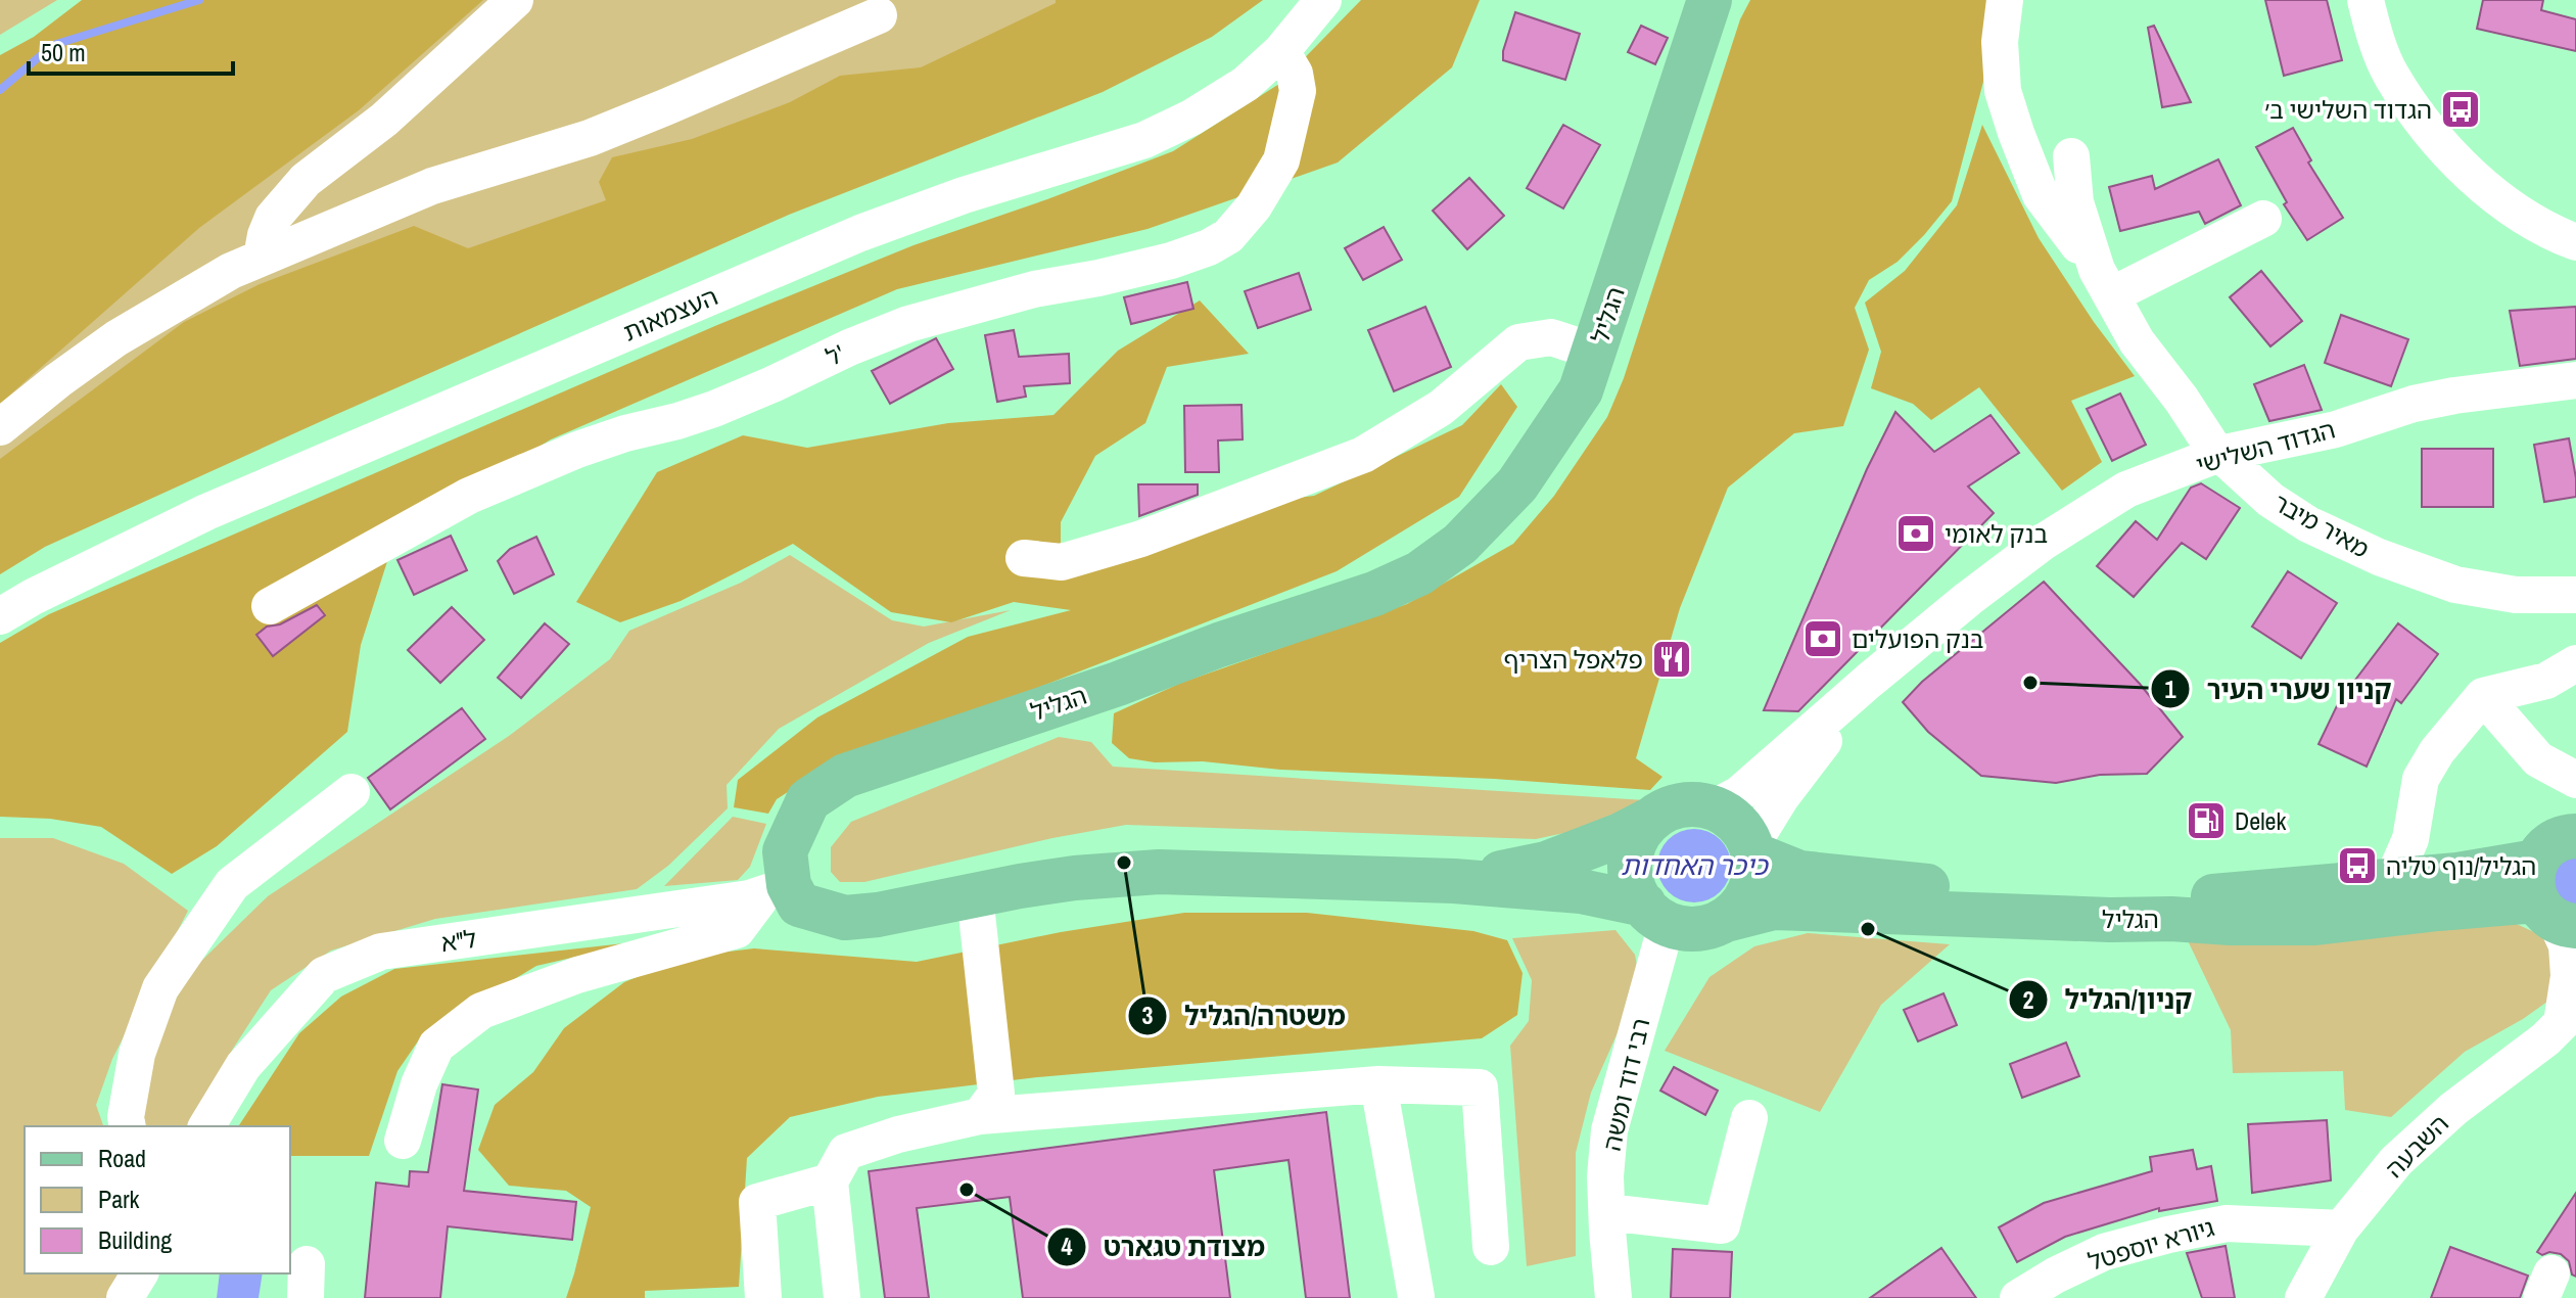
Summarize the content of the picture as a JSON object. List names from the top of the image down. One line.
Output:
{"streets":{"main road":["הגליל"],"street":["העצמאות","ל'","הגדוד השלישי","מאיר מיבר","ל\"א","רבי דוד ומשה","השבעה","גיורא יוספטל"]},"crossings":[["העצמאות","ל'"],["הגליל","הגדוד השלישי"],["הגליל","ל\"א"],["הגליל","רבי דוד ומשה"],["הגליל","השבעה"],["הגדוד השלישי","מאיר מיבר"],["הגדוד השלישי","רבי דוד ומשה"],["השבעה","גיורא יוספטל"]],"water":["כיכר האחדות"],"places":{"bus stop":["הגדוד השלישי ב׳","הגליל/נוף טליה"],"bank":["בנק לאומי","בנק הפועלים"],"restaurant":["פלאפל הצריף"],"other":["קניון שערי העיר","משטרה/הגליל","קניון/הגליל","מצודת טגארט"],"fuel station":["Delek"]},"legend":["Road","Park","Building"],"scale_bar":"50 m"}
